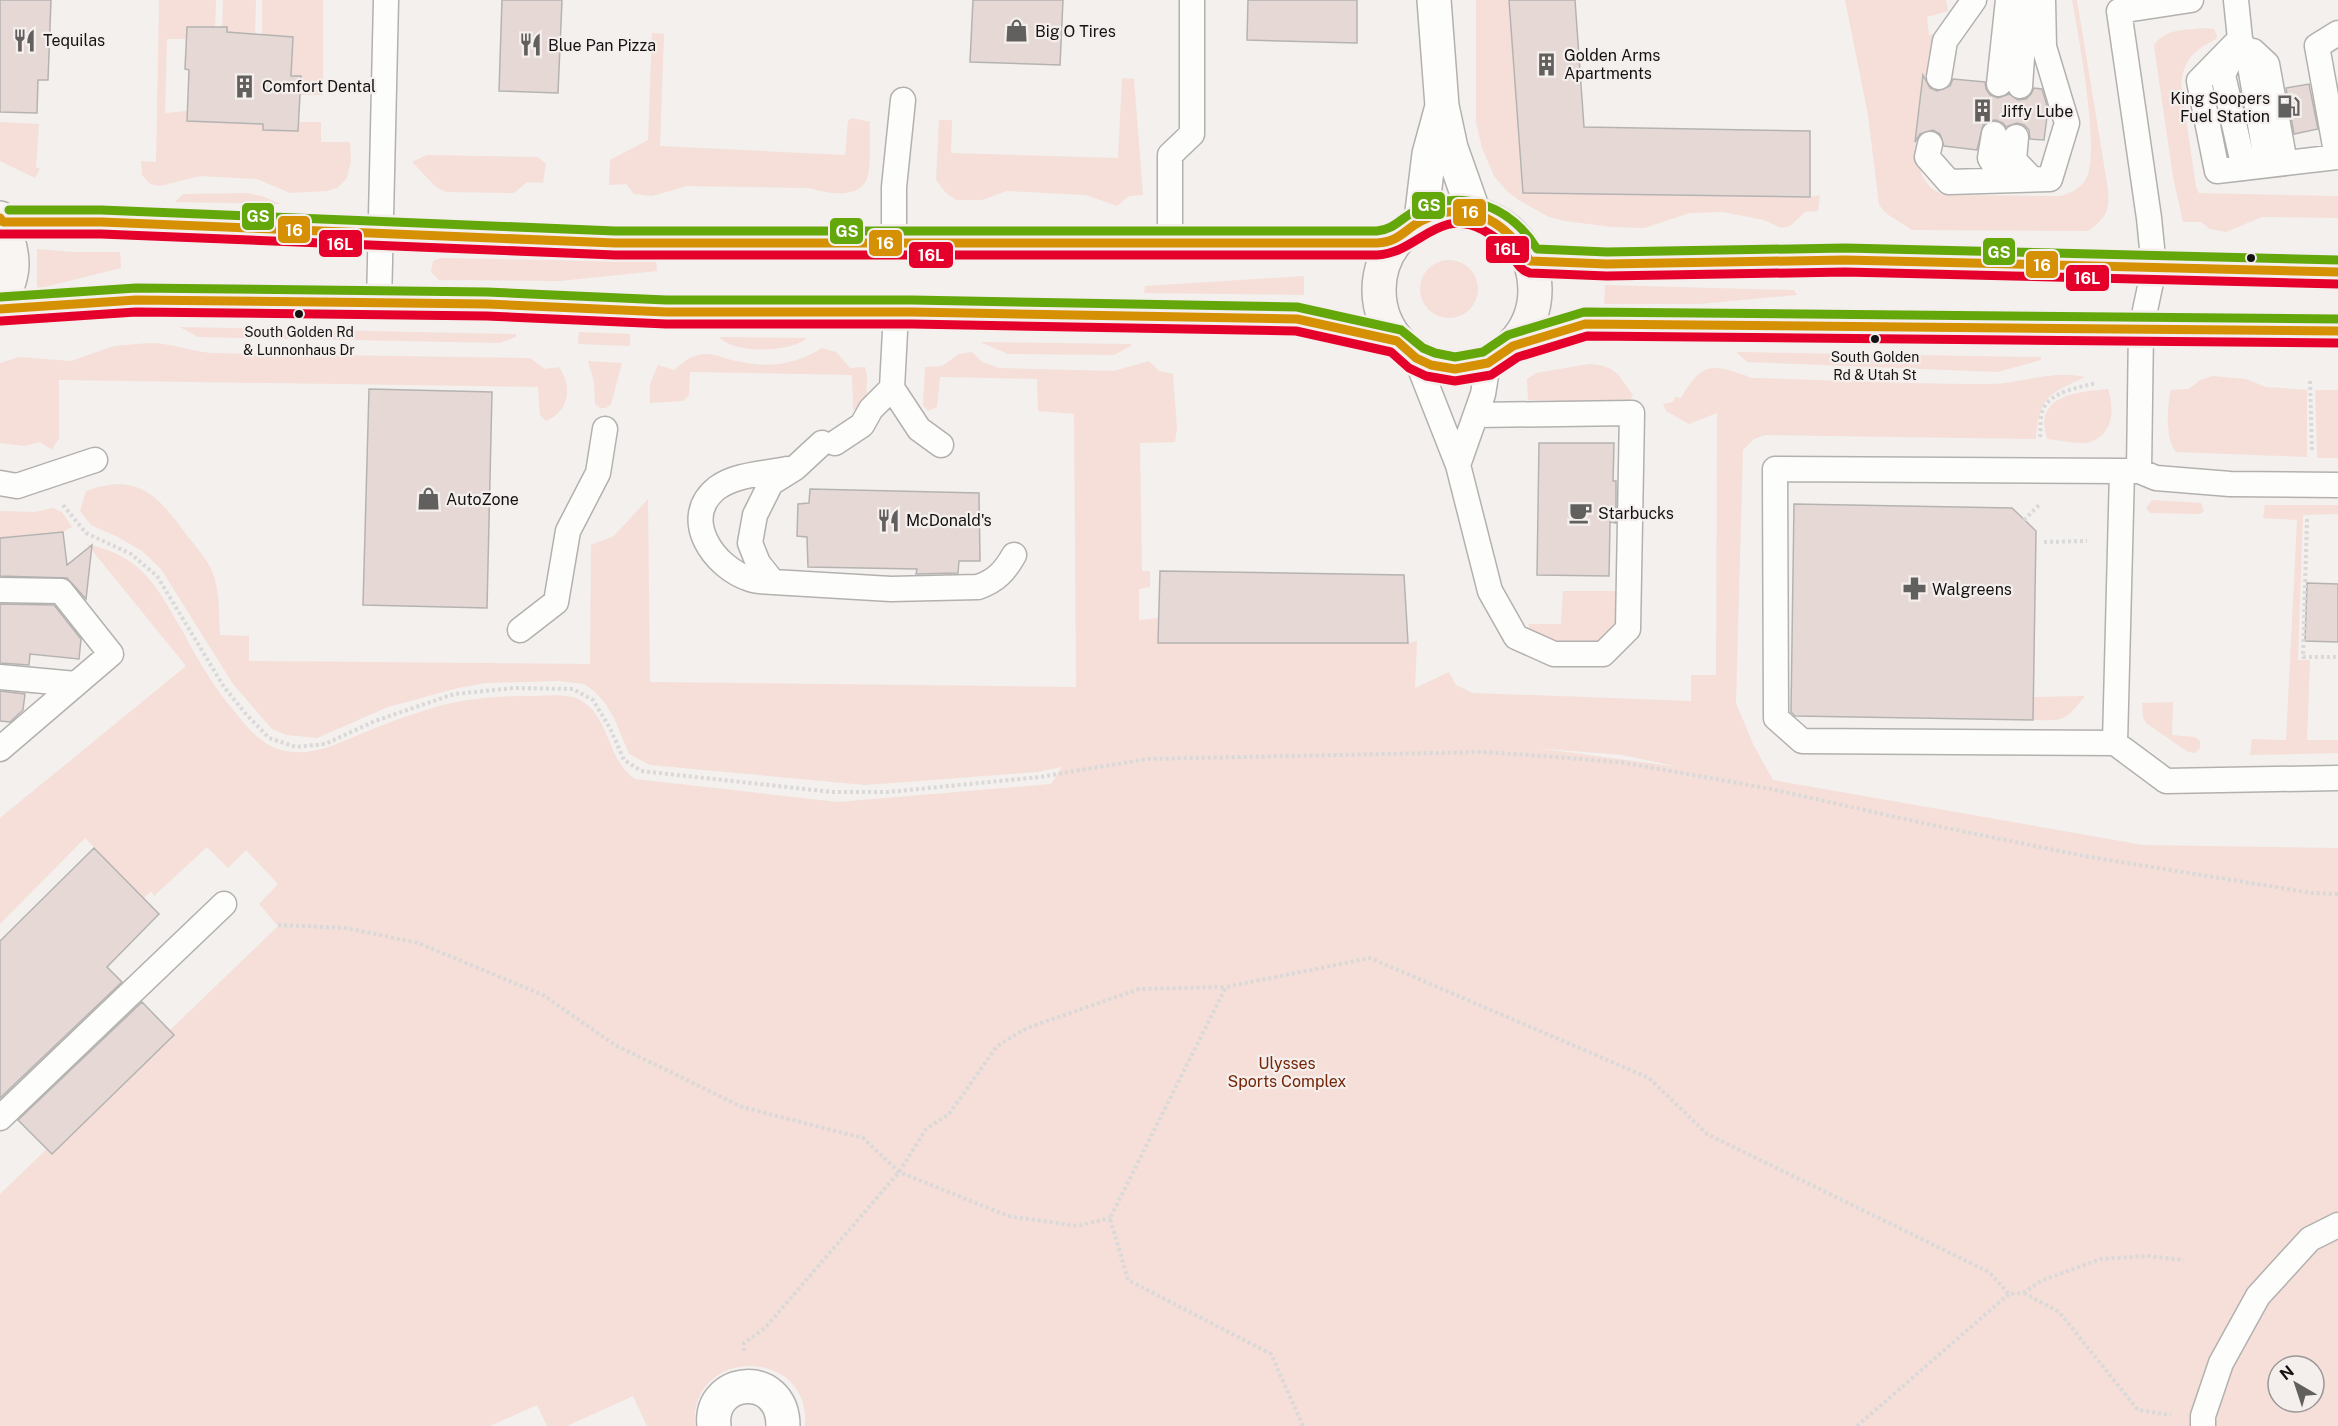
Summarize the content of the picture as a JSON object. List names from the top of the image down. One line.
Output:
{"parks":["Ulysses Sports Complex"],"places":{"shop":["Big O Tires","AutoZone"],"restaurant":["Tequilas","Blue Pan Pizza","McDonald's"],"building":["Golden Arms Apartments","Comfort Dental","Jiffy Lube"],"fuel station":["King Soopers Fuel Station"],"other":["South Golden Rd & Lunnonhaus Dr","South Golden Rd & Utah St"],"cafe":["Starbucks"],"pharmacy":["Walgreens"]},"lines":["transit line GS","transit line 16","transit line 16L"],"north":"top left"}
